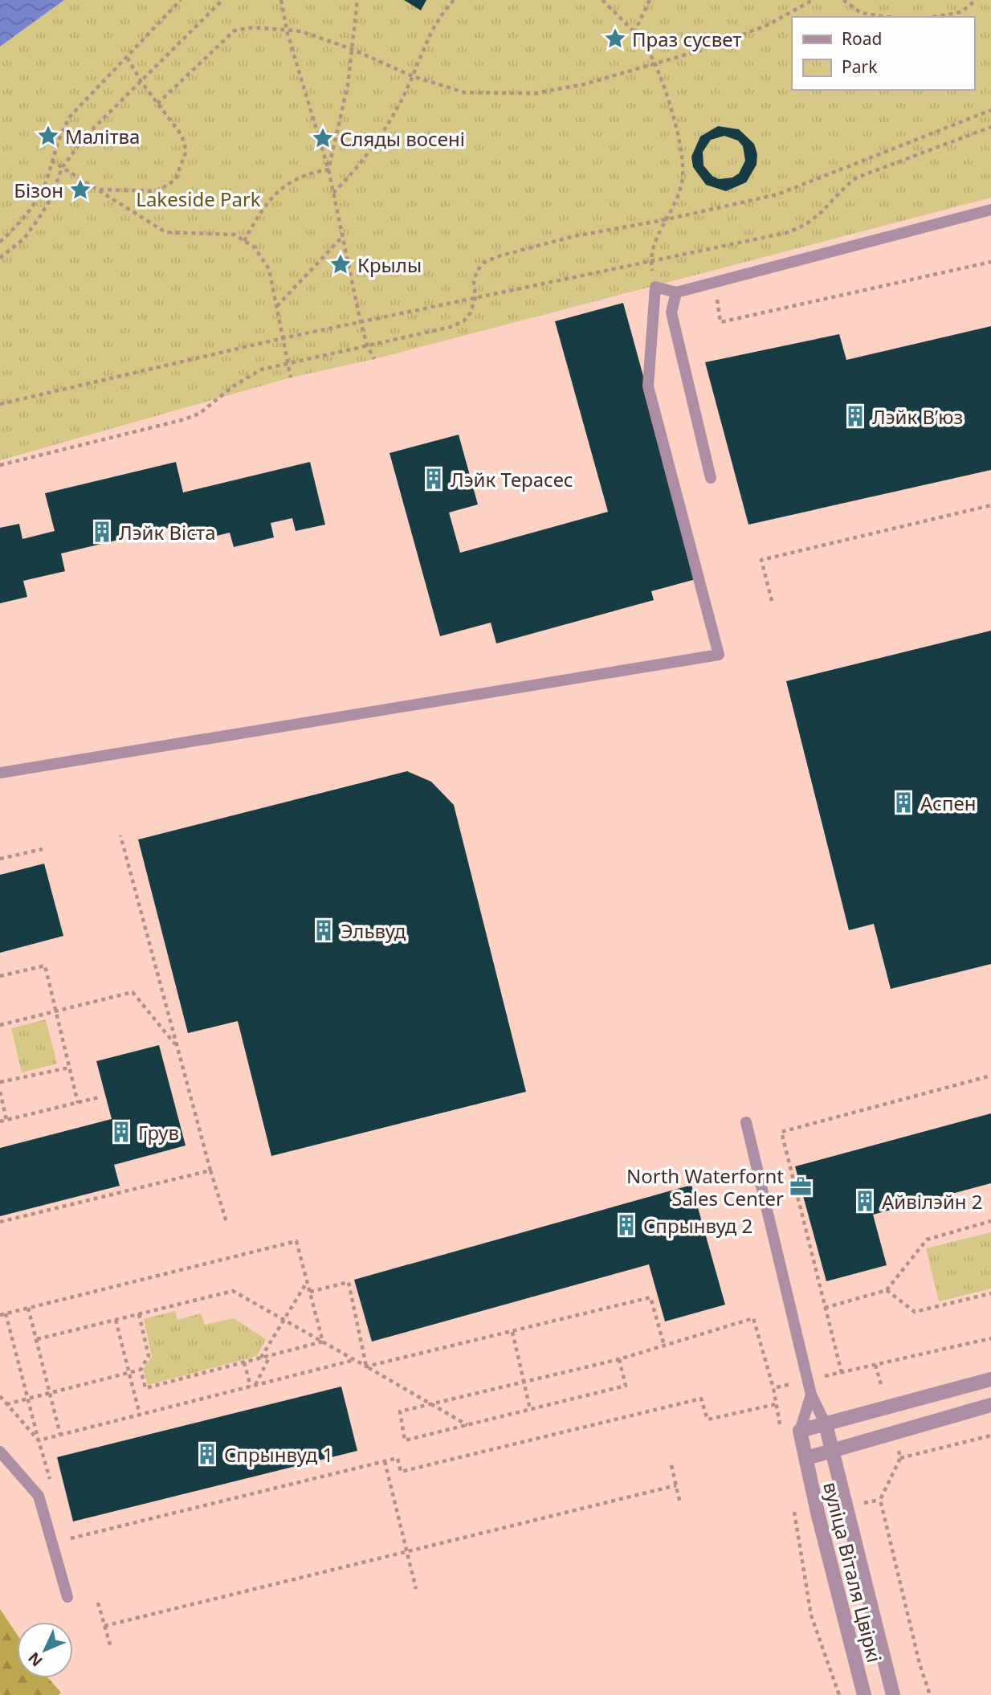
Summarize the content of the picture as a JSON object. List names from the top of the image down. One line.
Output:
{"streets":{"street":["вуліца Віталя Цвіркі"]},"parks":["Lakeside Park"],"places":{"place":["Праз сусвет","Малітва","Сляды восені","Бізон","Крылы"],"building":["Лэйк В’юз","Лэйк Терасес","Лэйк Вiста","Аспен","Эльвуд","Грув","Айвілэйн 2","Спрынвуд 2","Спрынвуд 1"],"office":["North Waterfornt Sales Center"]},"legend":["Road","Park"],"north":"bottom left"}
